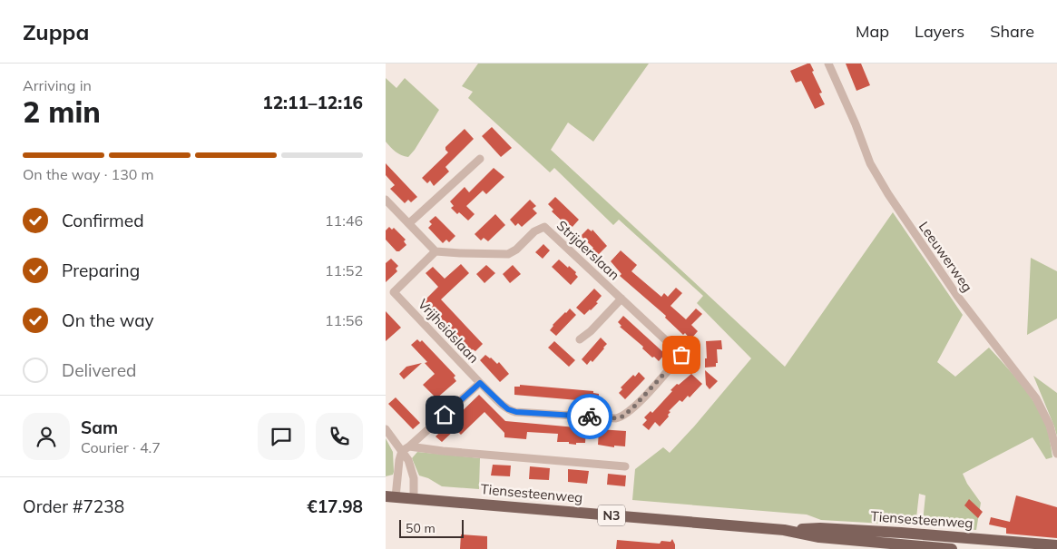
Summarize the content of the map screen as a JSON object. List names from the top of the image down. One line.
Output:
{"streets":{"main road":["Tiensesteenweg","N3"],"street":["Strijderslaan","Leeuwerweg","Vrijheidslaan"]},"crossings":[["Strijderslaan","Vrijheidslaan"]],"scale_bar":"50 m","page":{"header":"Zuppa","nav":["Map","Layers","Share"],"heading":["2 min","Arriving in","12:11–12:16"],"panel":["Sam","Courier · 4.7","Order #7238","€17.98"],"bar":"On the way · 130 m","list":[["Confirmed","11:46"],["Preparing","11:52"],["On the way","11:56"],"Delivered"],"scale":"50 m"}}
